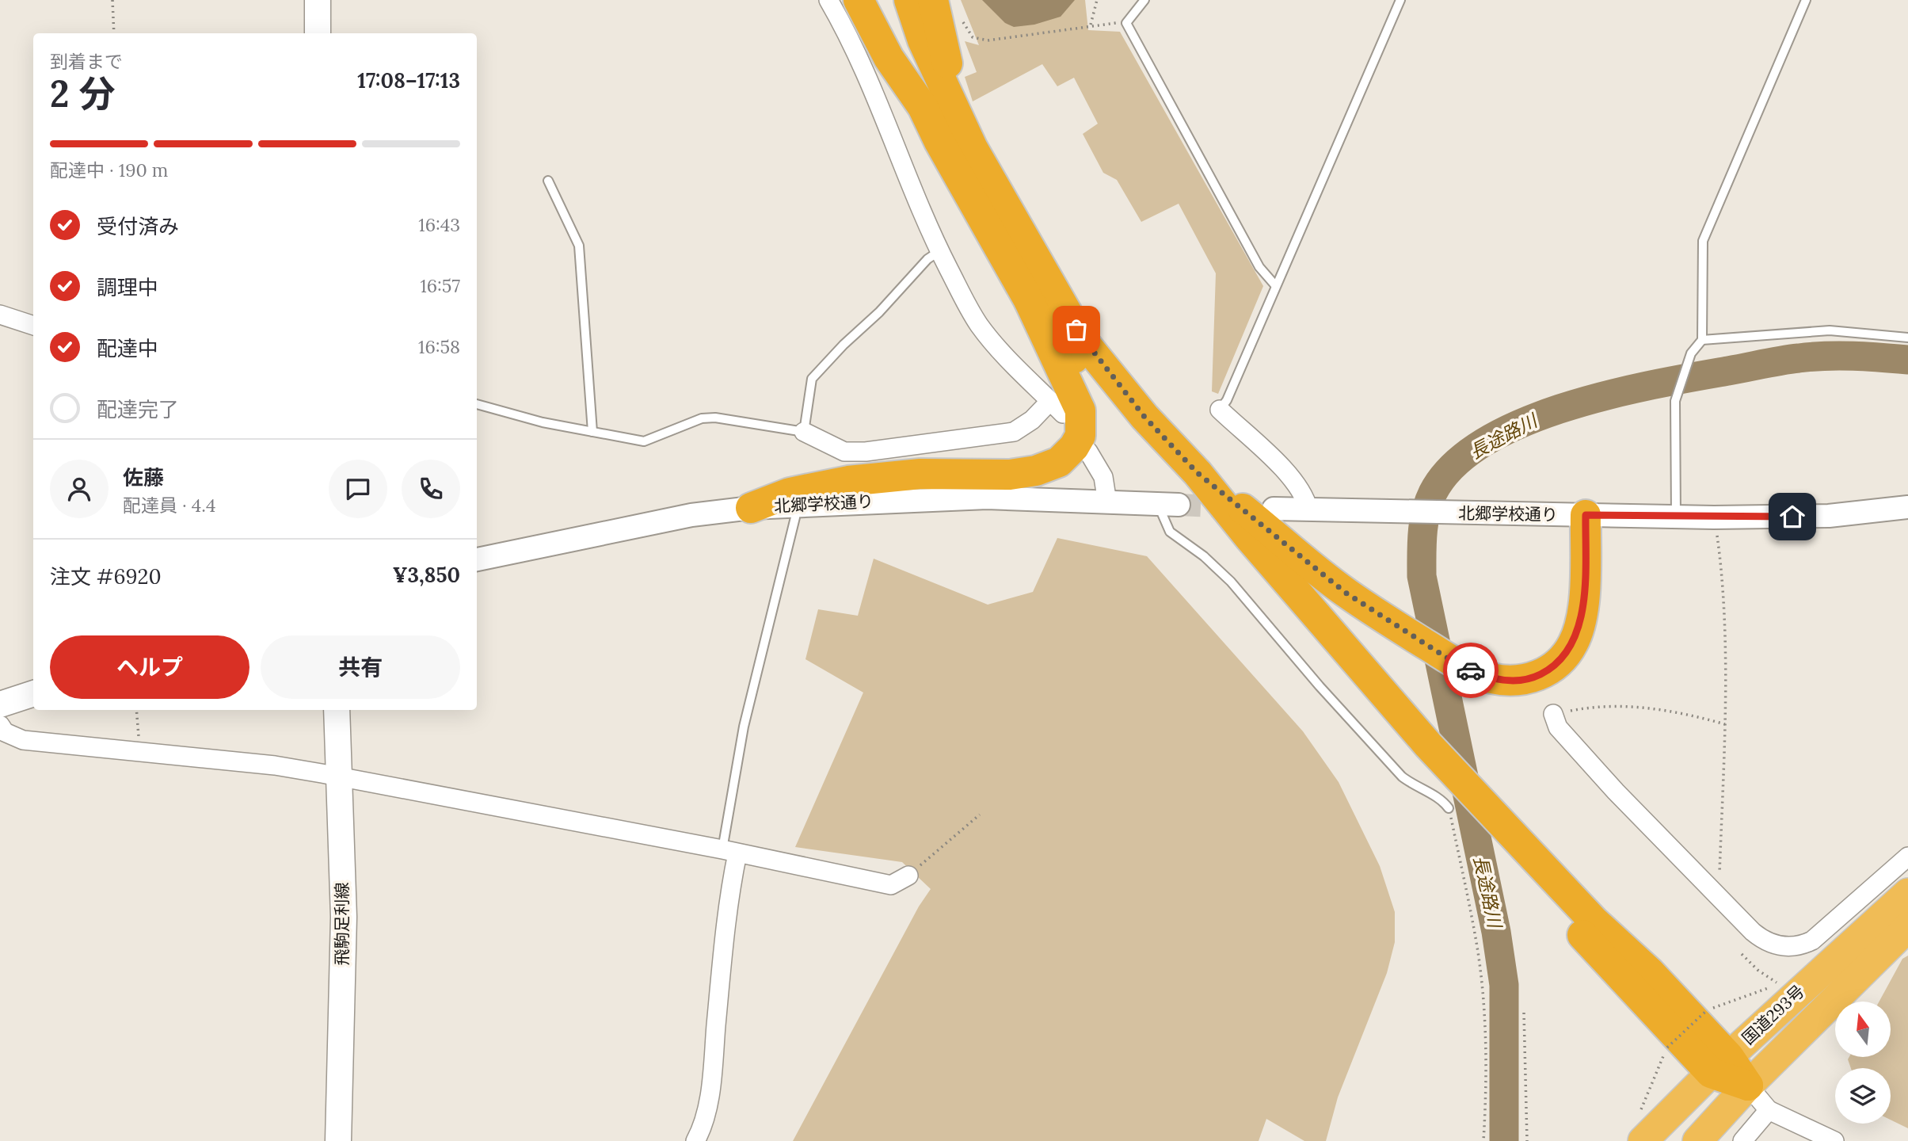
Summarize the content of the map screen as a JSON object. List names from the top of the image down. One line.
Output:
{"streets":{"highway":["国道293号"],"main road":["飛駒足利線"],"street":["北郷学校通り"]},"water":["長途路川"],"north":"top","page":{"heading":["2 分","到着まで","17:08–17:13"],"panel":["佐藤","配達員 · 4.4","注文 #6920","¥3,850"],"bar":"配達中 · 190 m","list":[["受付済み","16:43"],["調理中","16:57"],["配達中","16:58"],"配達完了"],"buttons":["ヘルプ","共有"]}}
